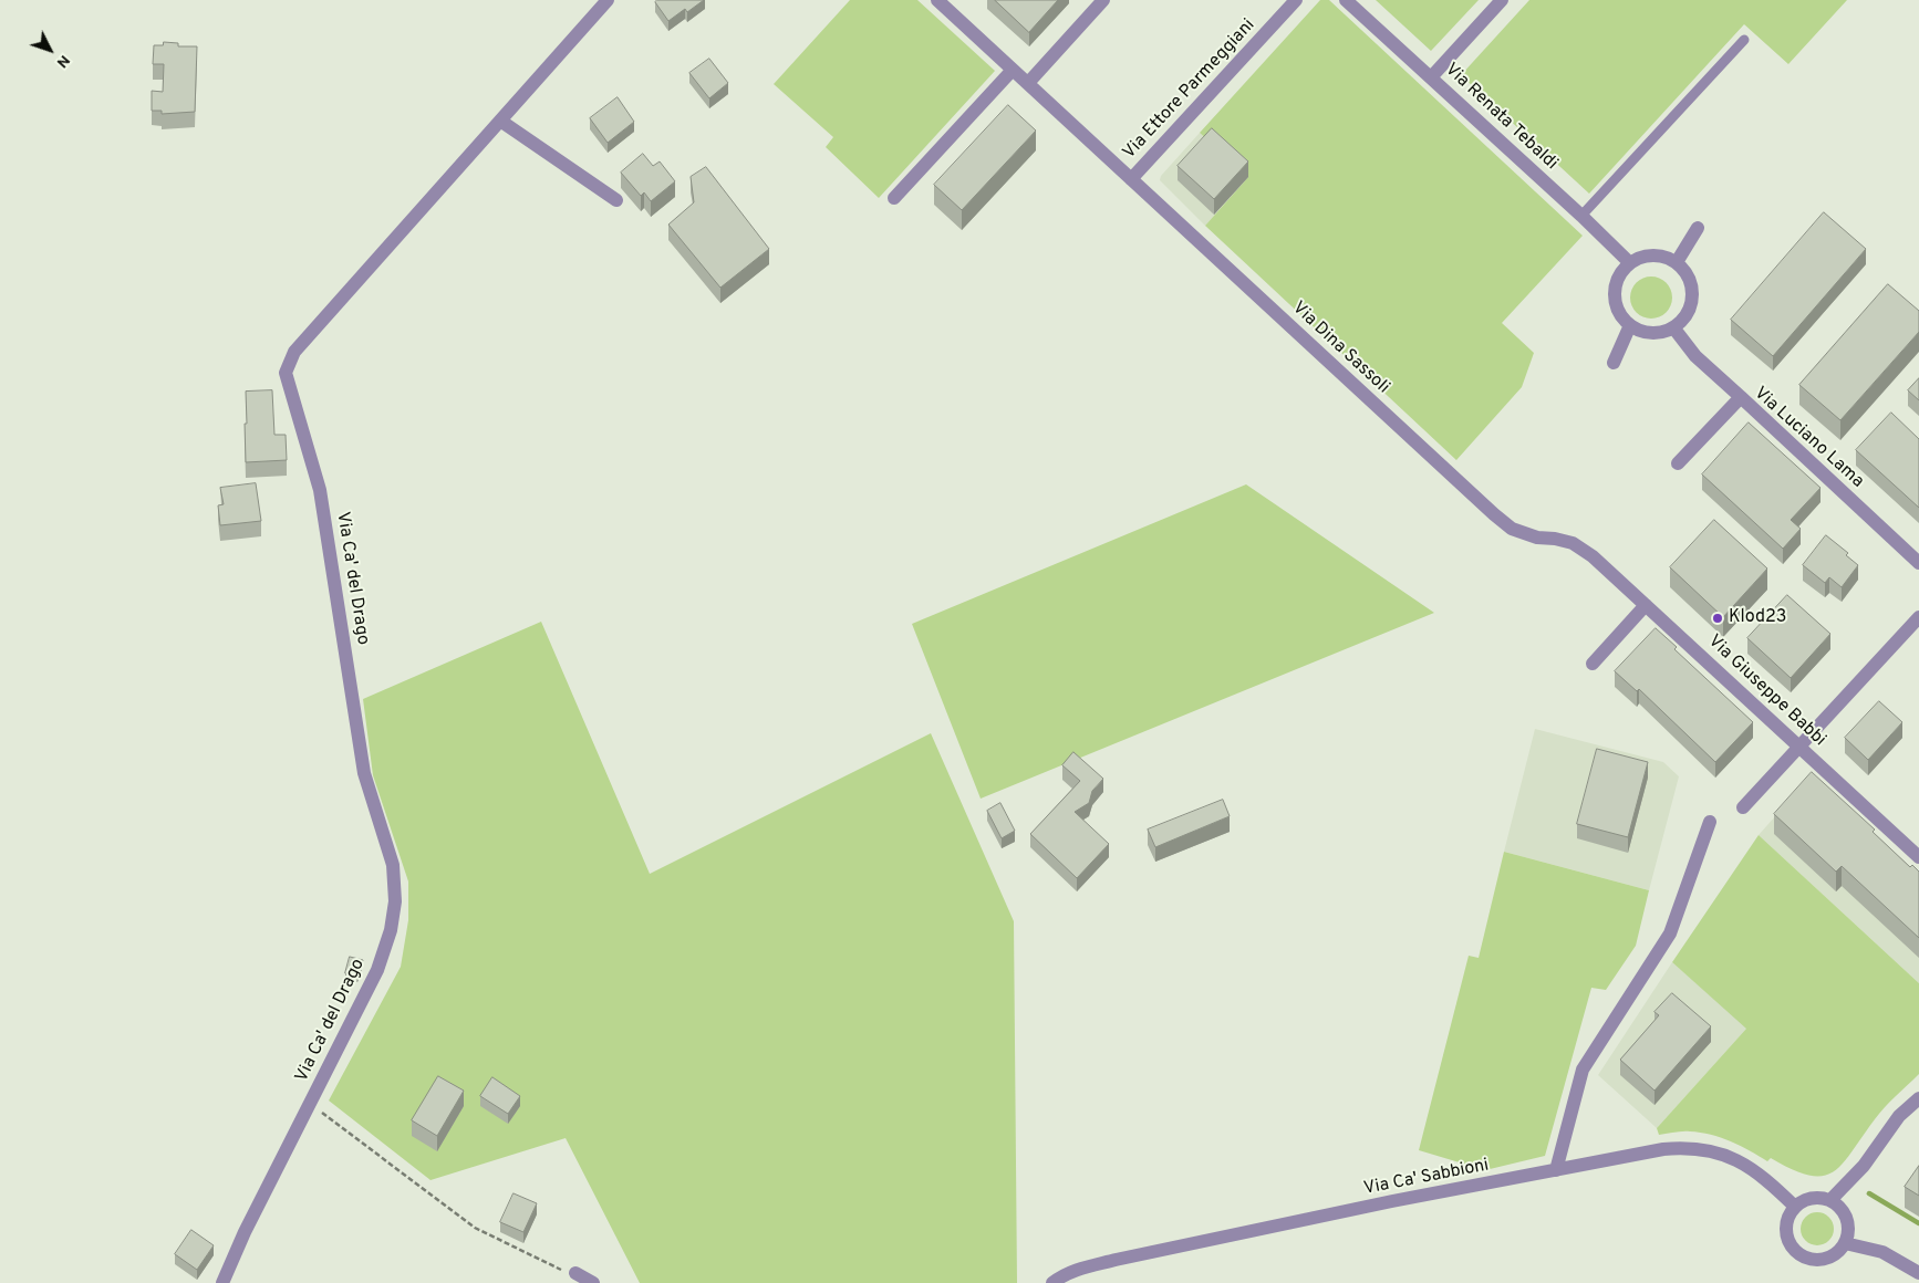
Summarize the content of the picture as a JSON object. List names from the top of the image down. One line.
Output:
{"streets":{"street":["Via Ettore Parmeggiani","Via Renata Tebaldi","Via Dina Sassoli","Via Luciano Lama","Via Ca' del Drago","Via Giuseppe Babbi","Via Ca' Sabbioni"]},"crossings":[["Via Ettore Parmeggiani","Via Dina Sassoli"],["Via Dina Sassoli","Via Giuseppe Babbi"]],"places":["Klod23"],"north":"bottom right"}
